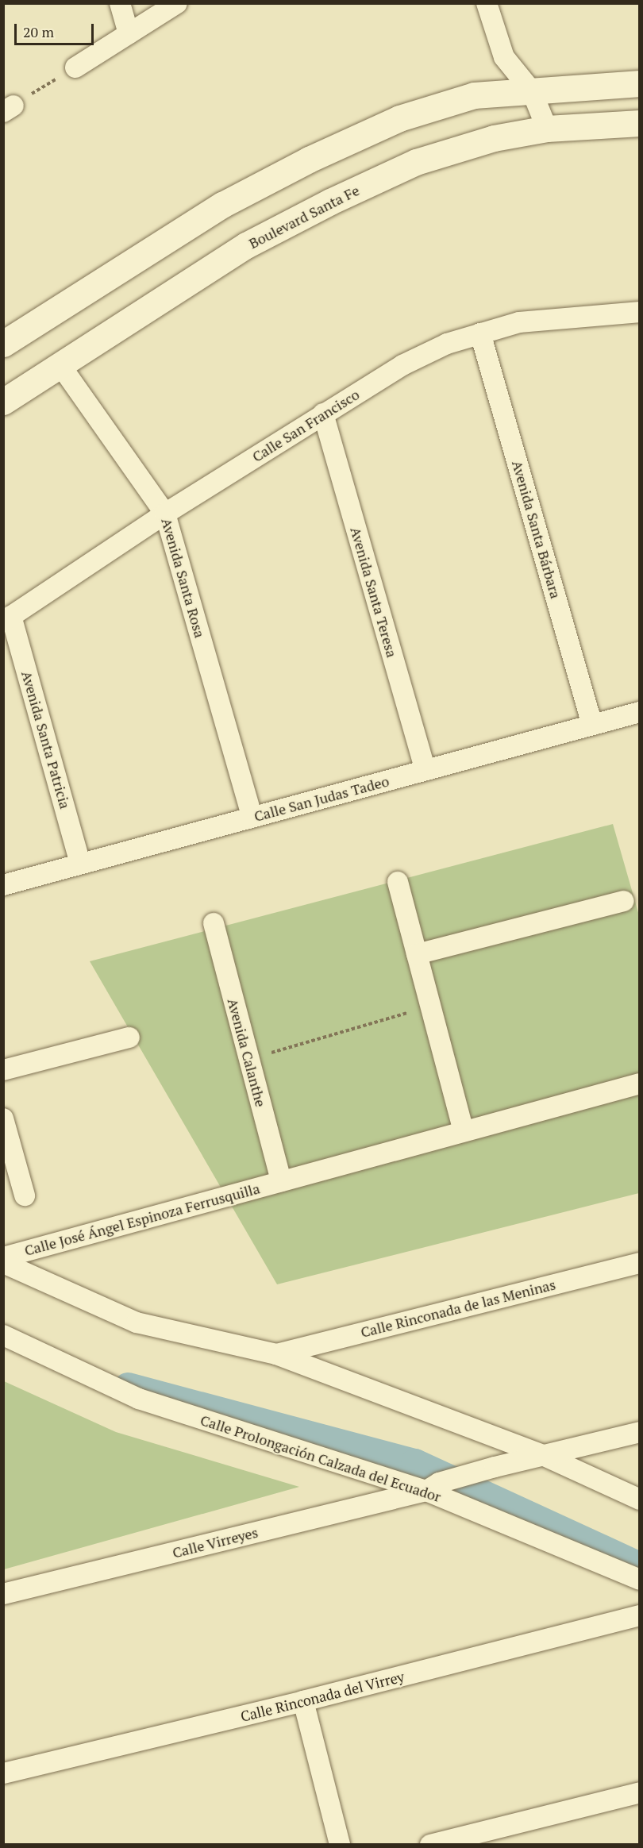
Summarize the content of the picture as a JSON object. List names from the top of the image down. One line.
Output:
{"streets":{"street":["Boulevard Santa Fe","Calle San Francisco","Avenida Santa Bárbara","Avenida Santa Rosa","Avenida Santa Teresa","Avenida Santa Patricia","Calle San Judas Tadeo","Avenida Calanthe","Calle José Ángel Espinoza Ferrusquilla","Calle Rinconada de las Meninas","Calle Prolongación Calzada del Ecuador","Calle Virreyes","Calle Rinconada del Virrey"]},"crossings":[["Boulevard Santa Fe","Avenida Santa Rosa"],["Calle San Francisco","Avenida Santa Bárbara"],["Calle San Francisco","Avenida Santa Rosa"],["Calle San Francisco","Avenida Santa Teresa"],["Calle San Francisco","Avenida Santa Patricia"],["Avenida Santa Bárbara","Calle San Judas Tadeo"],["Avenida Santa Rosa","Calle San Judas Tadeo"],["Avenida Santa Teresa","Calle San Judas Tadeo"],["Avenida Santa Patricia","Calle San Judas Tadeo"],["Avenida Calanthe","Calle José Ángel Espinoza Ferrusquilla"],["Calle Prolongación Calzada del Ecuador","Calle Virreyes"]],"scale_bar":"20 m"}
